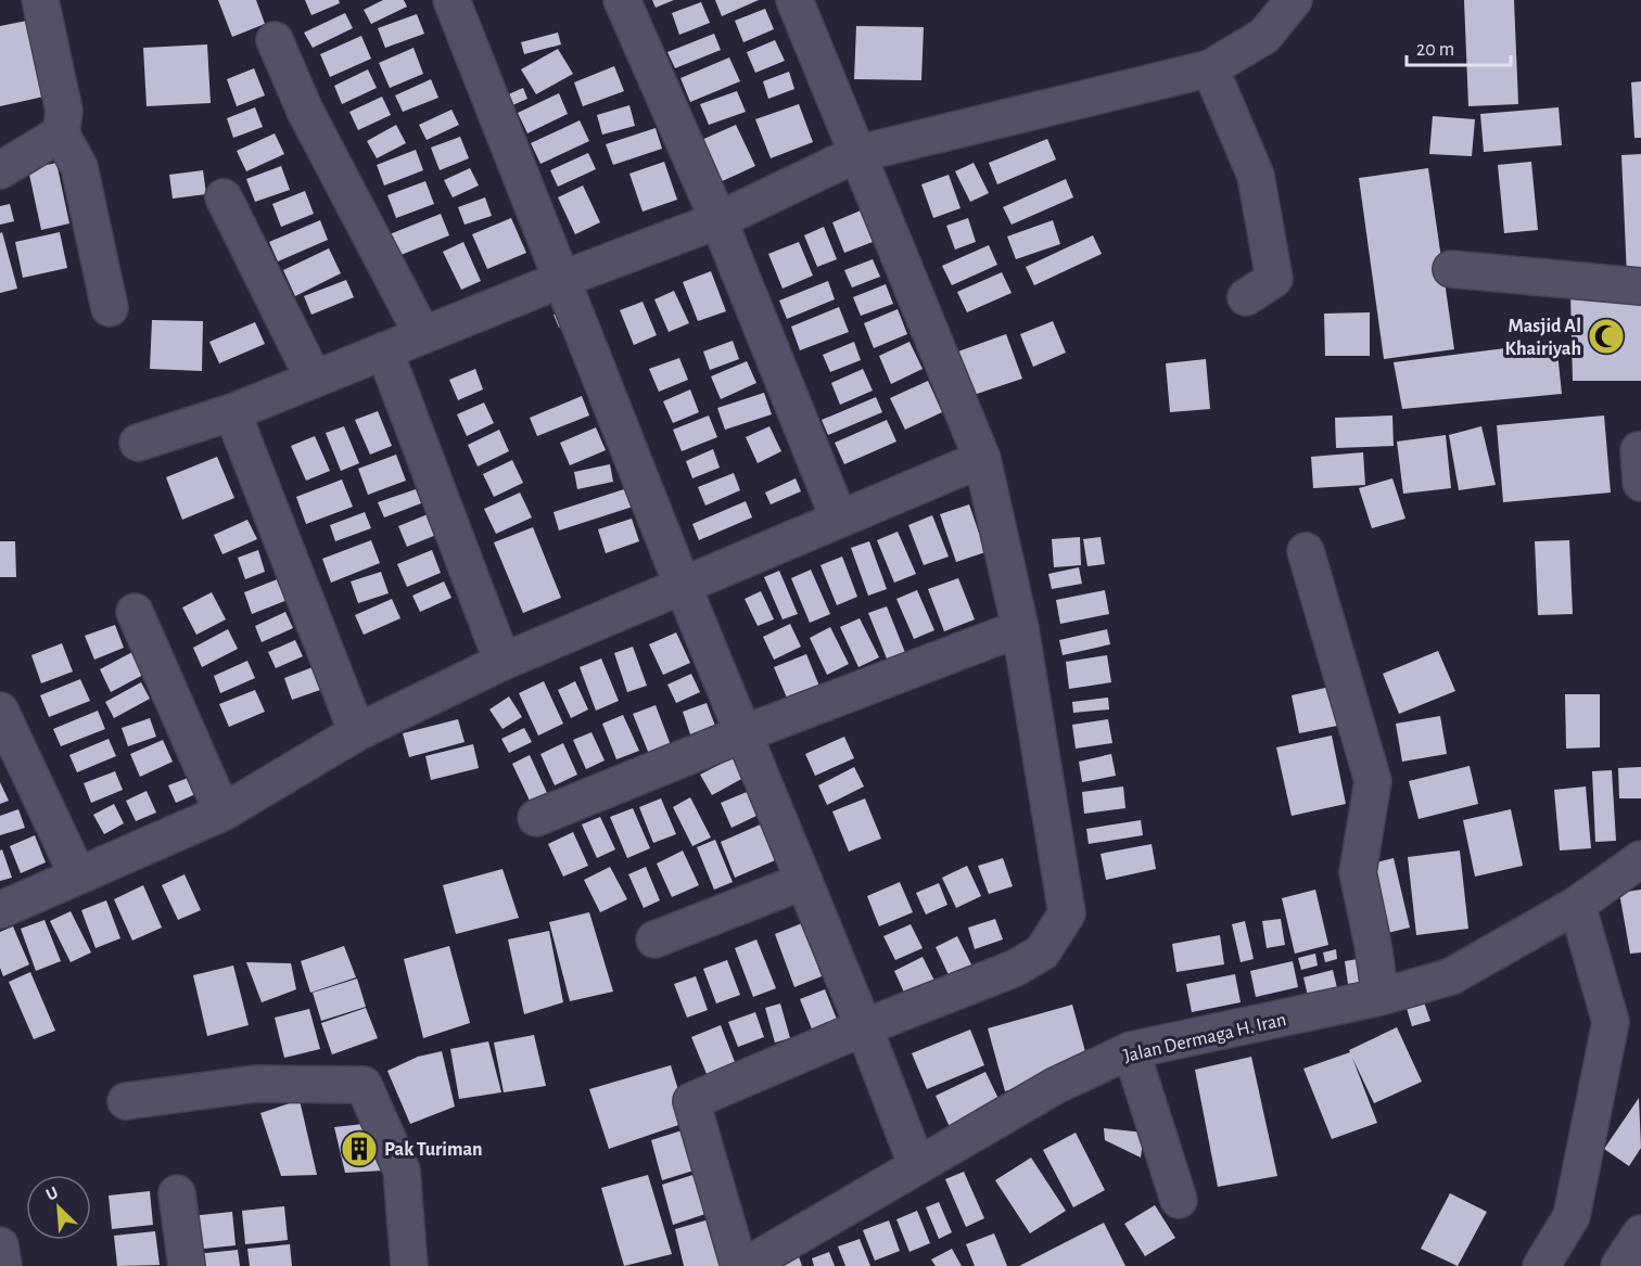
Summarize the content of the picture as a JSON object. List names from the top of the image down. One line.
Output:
{"streets":{"street":["Jalan Dermaga H. Iran"]},"places":{"mosque":["Masjid Al Khairiyah"],"building":["Pak Turiman"]},"scale_bar":"20 m","north":"top left"}
